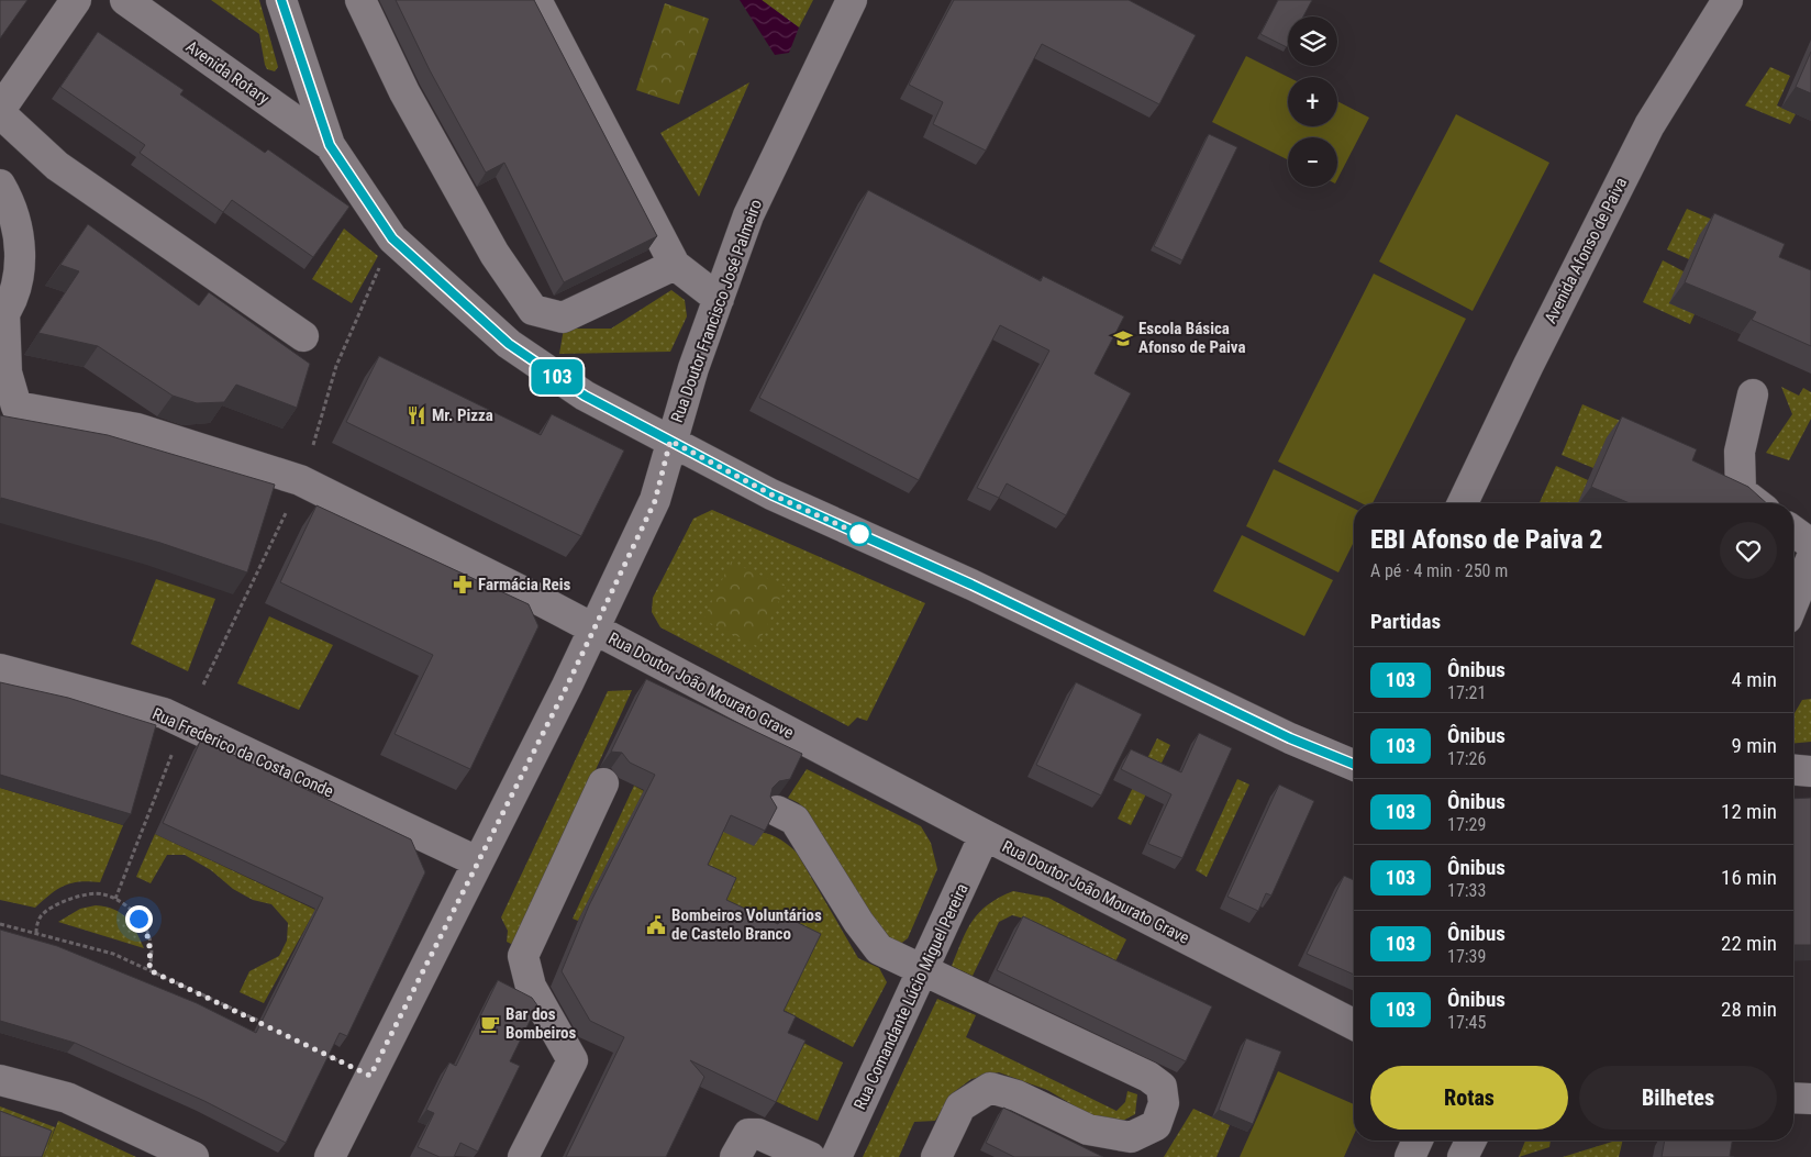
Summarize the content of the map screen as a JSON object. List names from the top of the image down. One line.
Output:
{"streets":{"street":["Avenida Rotary","Avenida Afonso de Paiva","Rua Doutor Francisco José Palmeiro","Rua Doutor João Mourato Grave","Rua Frederico da Costa Conde","Rua Comandante Lúcio Miguel Pereira"]},"crossings":[["Rua Doutor Francisco José Palmeiro","Rua Doutor João Mourato Grave"],["Rua Doutor Francisco José Palmeiro","Rua Frederico da Costa Conde"],["Rua Doutor João Mourato Grave","Rua Comandante Lúcio Miguel Pereira"]],"places":{"school or university":["Escola Básica Afonso de Paiva"],"restaurant":["Mr. Pizza"],"pharmacy":["Farmácia Reis"],"public building":["Bombeiros Voluntários de Castelo Branco"],"cafe":["Bar dos Bombeiros"]},"lines":["bus line 103"],"page":{"on_map":"103","map_buttons":["+","−"],"heading":[["EBI Afonso de Paiva 2","A pé · 4 min · 250 m"],"Partidas"],"list":[{"mark":"103","name":"Ônibus","note":"17:21","value":"4 min"},{"mark":"103","name":"Ônibus","note":"17:26","value":"9 min"},{"mark":"103","name":"Ônibus","note":"17:29","value":"12 min"},{"mark":"103","name":"Ônibus","note":"17:33","value":"16 min"},{"mark":"103","name":"Ônibus","note":"17:39","value":"22 min"},{"mark":"103","name":"Ônibus","note":"17:45","value":"28 min"}],"buttons":["Rotas","Bilhetes"]}}
